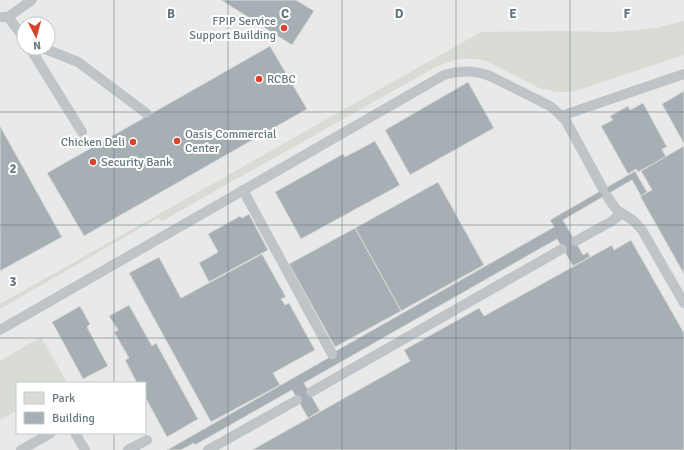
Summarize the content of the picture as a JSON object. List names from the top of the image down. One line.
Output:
{"places":["FPIP Service Support Building","RCBC","Oasis Commercial Center","Chicken Deli","Security Bank"],"legend":["Park","Building"],"north":"bottom","grid":{"columns":["B","C","D","E","F"],"rows":["2","3"]}}
